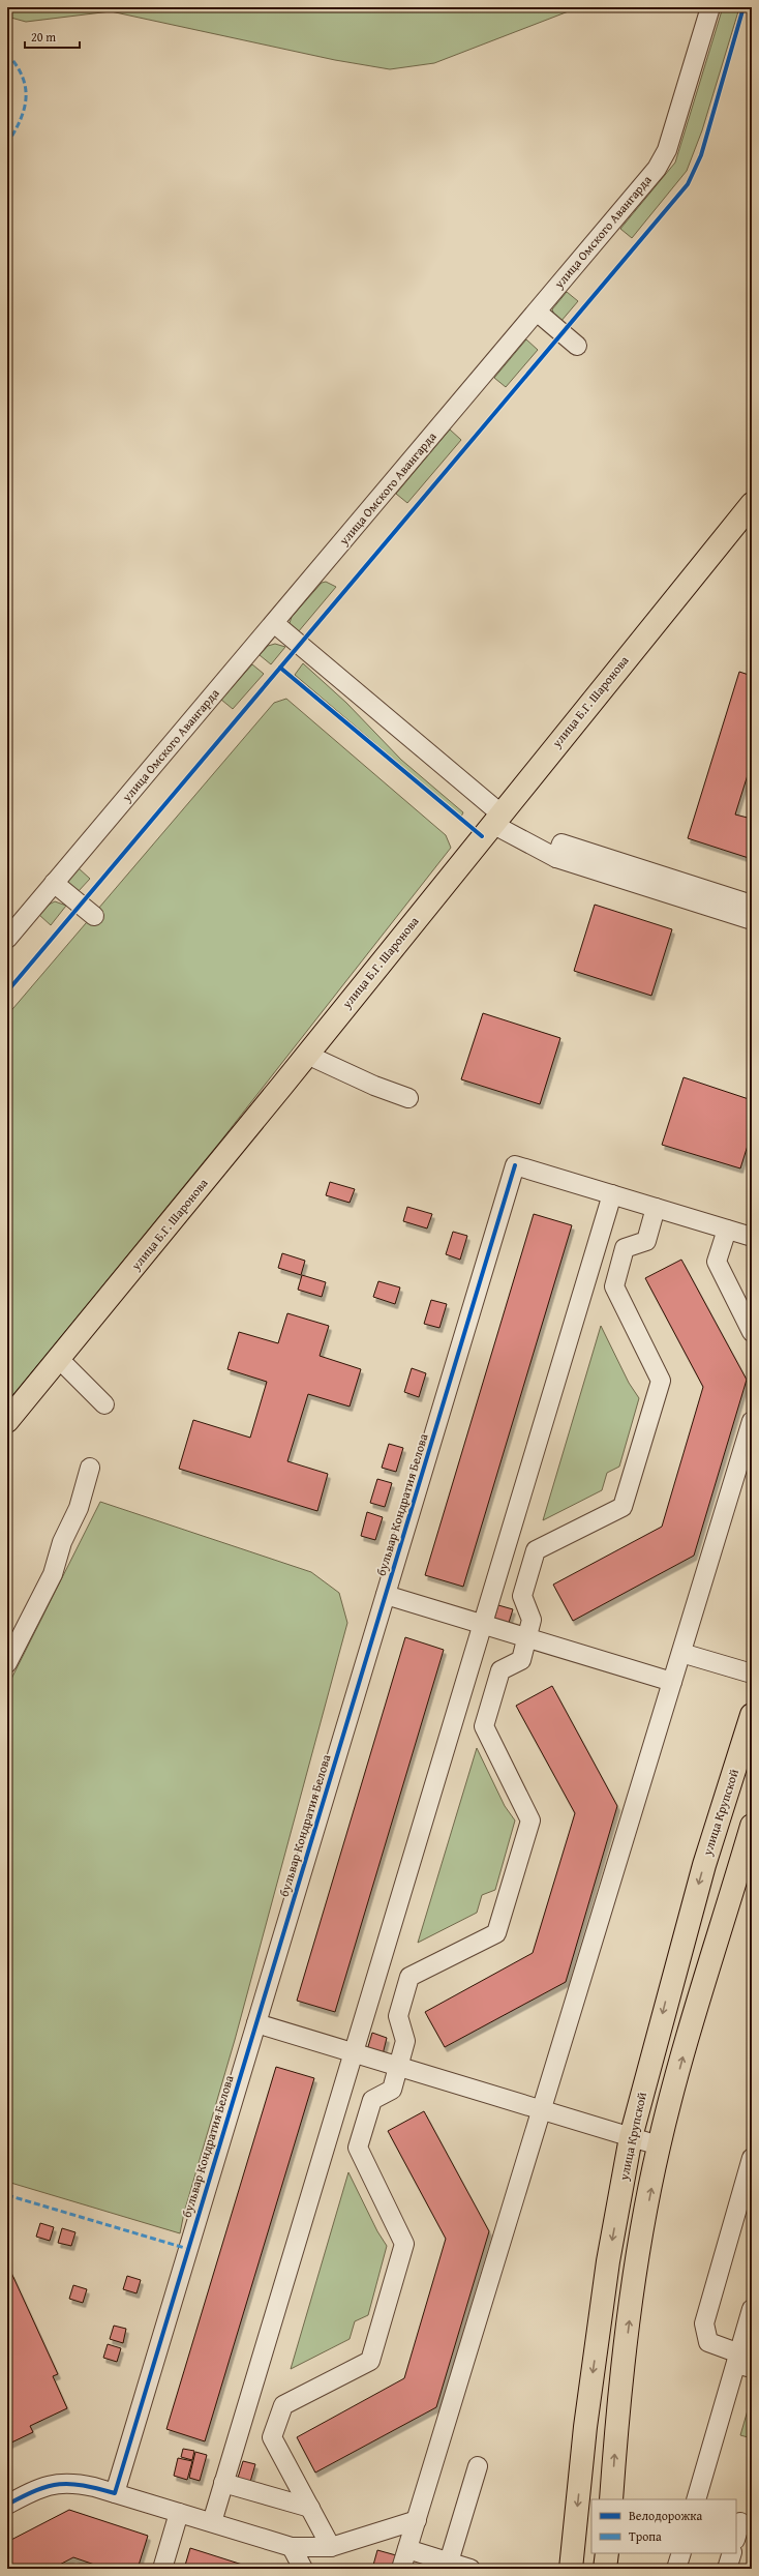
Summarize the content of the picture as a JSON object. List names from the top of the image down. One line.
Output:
{"streets":{"main road":["улица Б.Г. Шаронова","улица Крупской"],"street":["улица Омского Авангарда","бульвар Кондратия Белова"]},"legend":["Велодорожка","Тропа"],"scale_bar":"20 m"}
